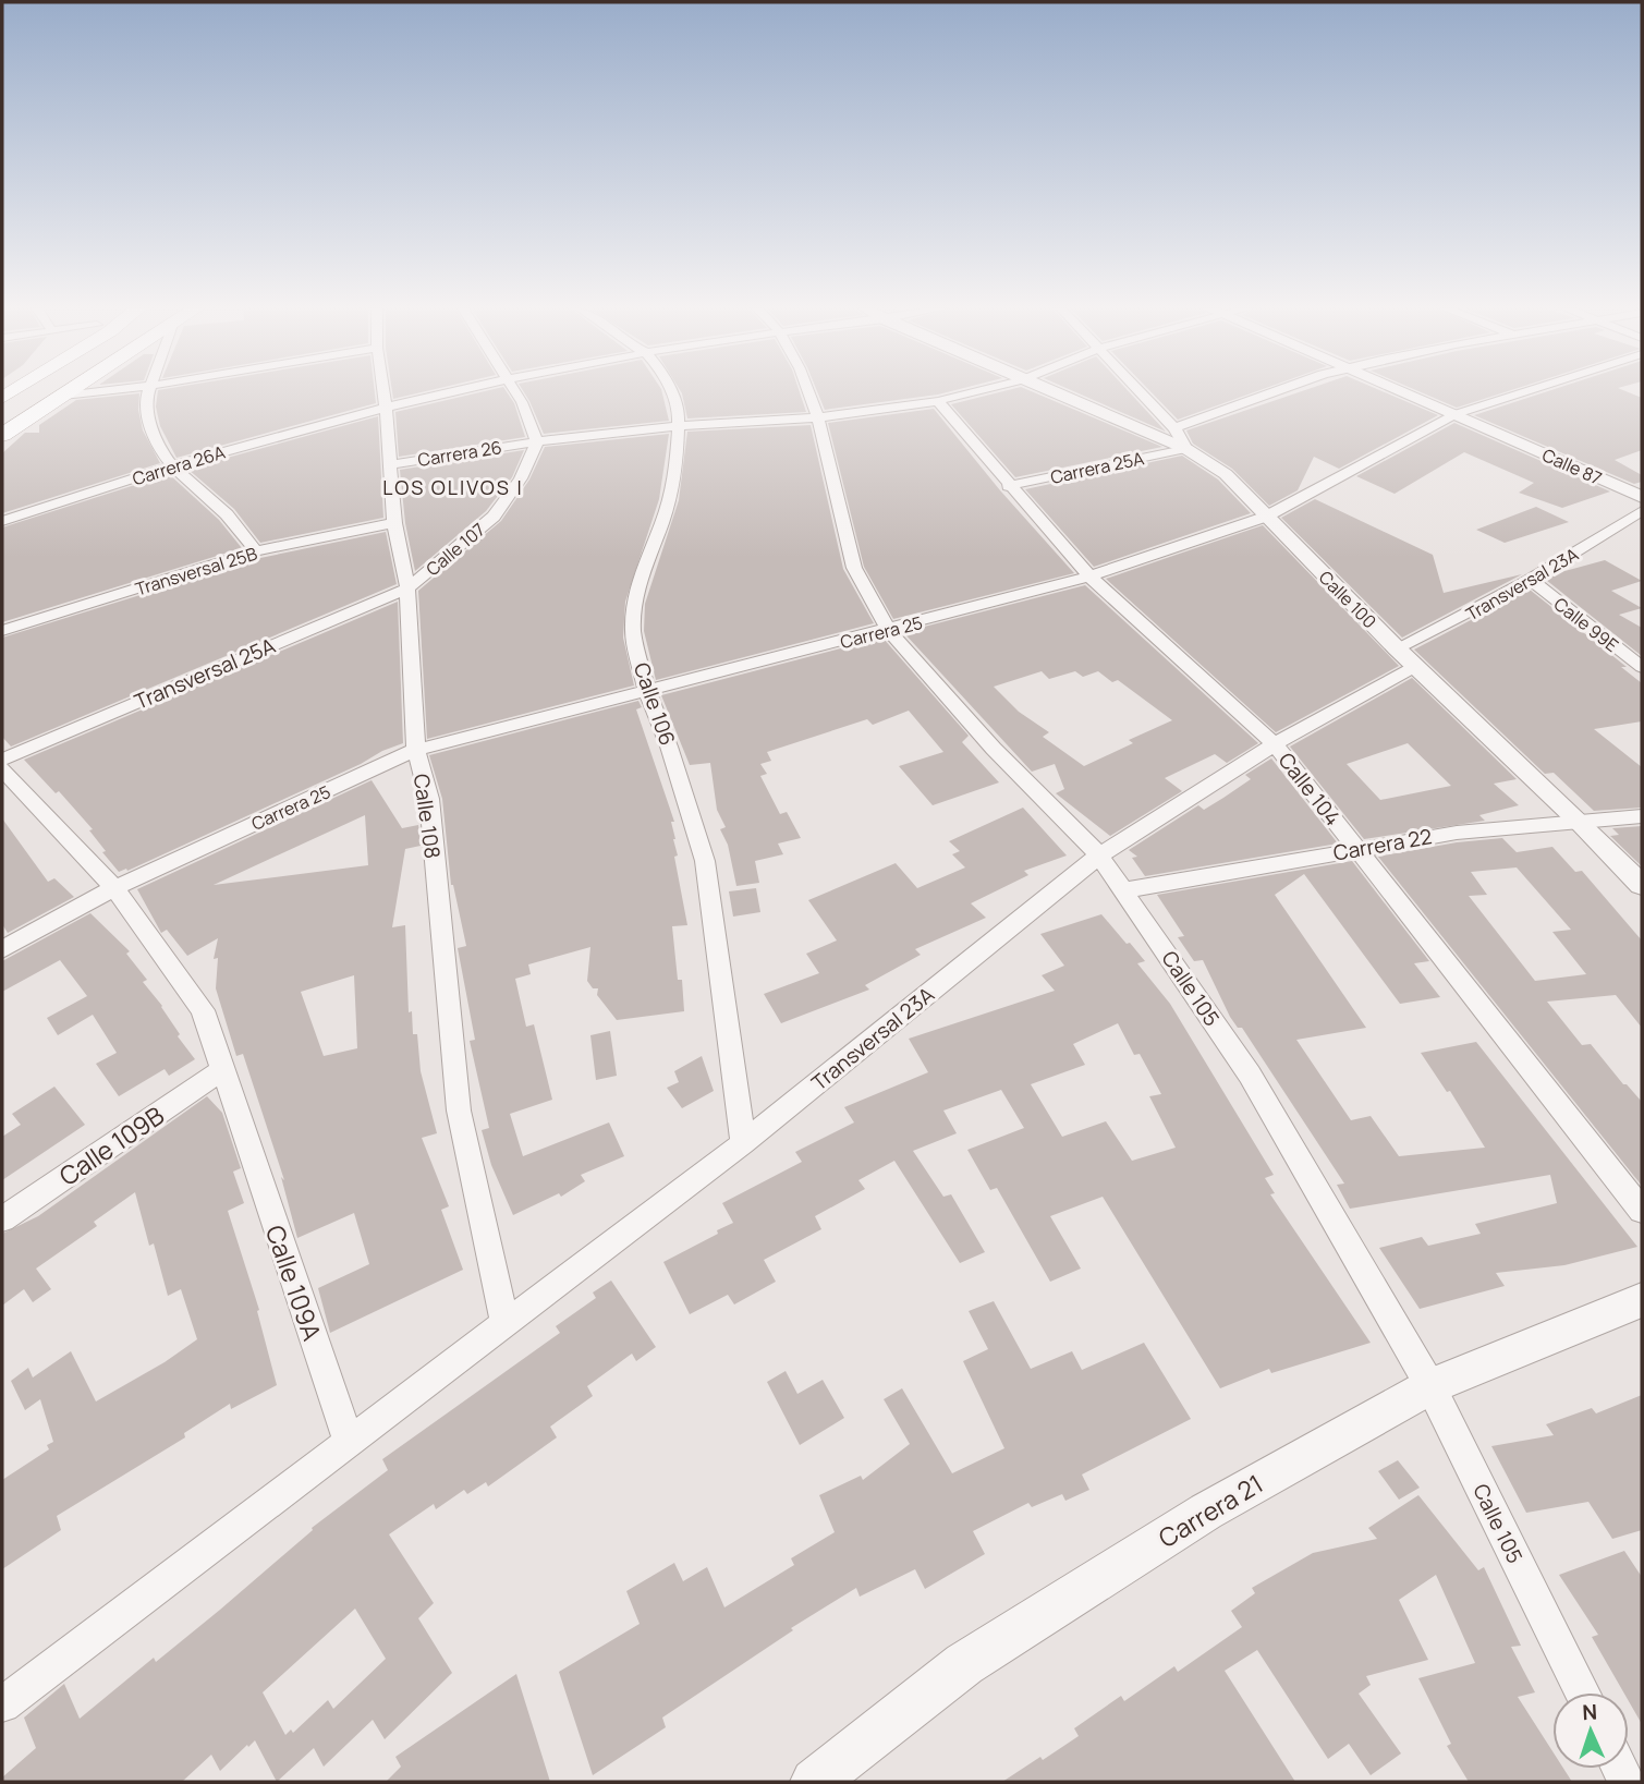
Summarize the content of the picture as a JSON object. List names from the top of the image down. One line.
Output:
{"streets":{"street":["Carrera 26","Carrera 26A","Calle 87","Carrera 25A","Calle 107","Transversal 25B","Transversal 23A","Calle 100","Calle 99E","Carrera 25","Transversal 25A","Calle 106","Calle 104","Calle 108","Carrera 22","Calle 105","Calle 109B","Calle 109A","Carrera 21"]},"crossings":[["Carrera 26","Calle 107"],["Carrera 26","Calle 106"],["Carrera 26","Calle 104"],["Carrera 26","Calle 108"],["Carrera 26","Calle 105"],["Carrera 26A","Calle 108"],["Calle 87","Carrera 25"],["Carrera 25A","Calle 100"],["Carrera 25A","Calle 104"],["Calle 107","Transversal 25A"],["Calle 107","Calle 108"],["Transversal 25B","Calle 108"],["Transversal 23A","Calle 100"],["Transversal 23A","Calle 99E"],["Transversal 23A","Calle 106"],["Transversal 23A","Calle 104"],["Transversal 23A","Calle 108"],["Transversal 23A","Calle 105"],["Transversal 23A","Calle 109A"],["Calle 100","Carrera 25"],["Calle 100","Carrera 22"],["Carrera 25","Calle 106"],["Carrera 25","Calle 104"],["Carrera 25","Calle 108"],["Carrera 25","Calle 105"],["Carrera 25","Calle 109A"],["Transversal 25A","Calle 108"],["Calle 104","Carrera 22"],["Carrera 22","Calle 105"],["Calle 105","Carrera 21"],["Calle 109B","Calle 109A"]],"districts":["LOS OLIVOS I"],"north":"top"}
